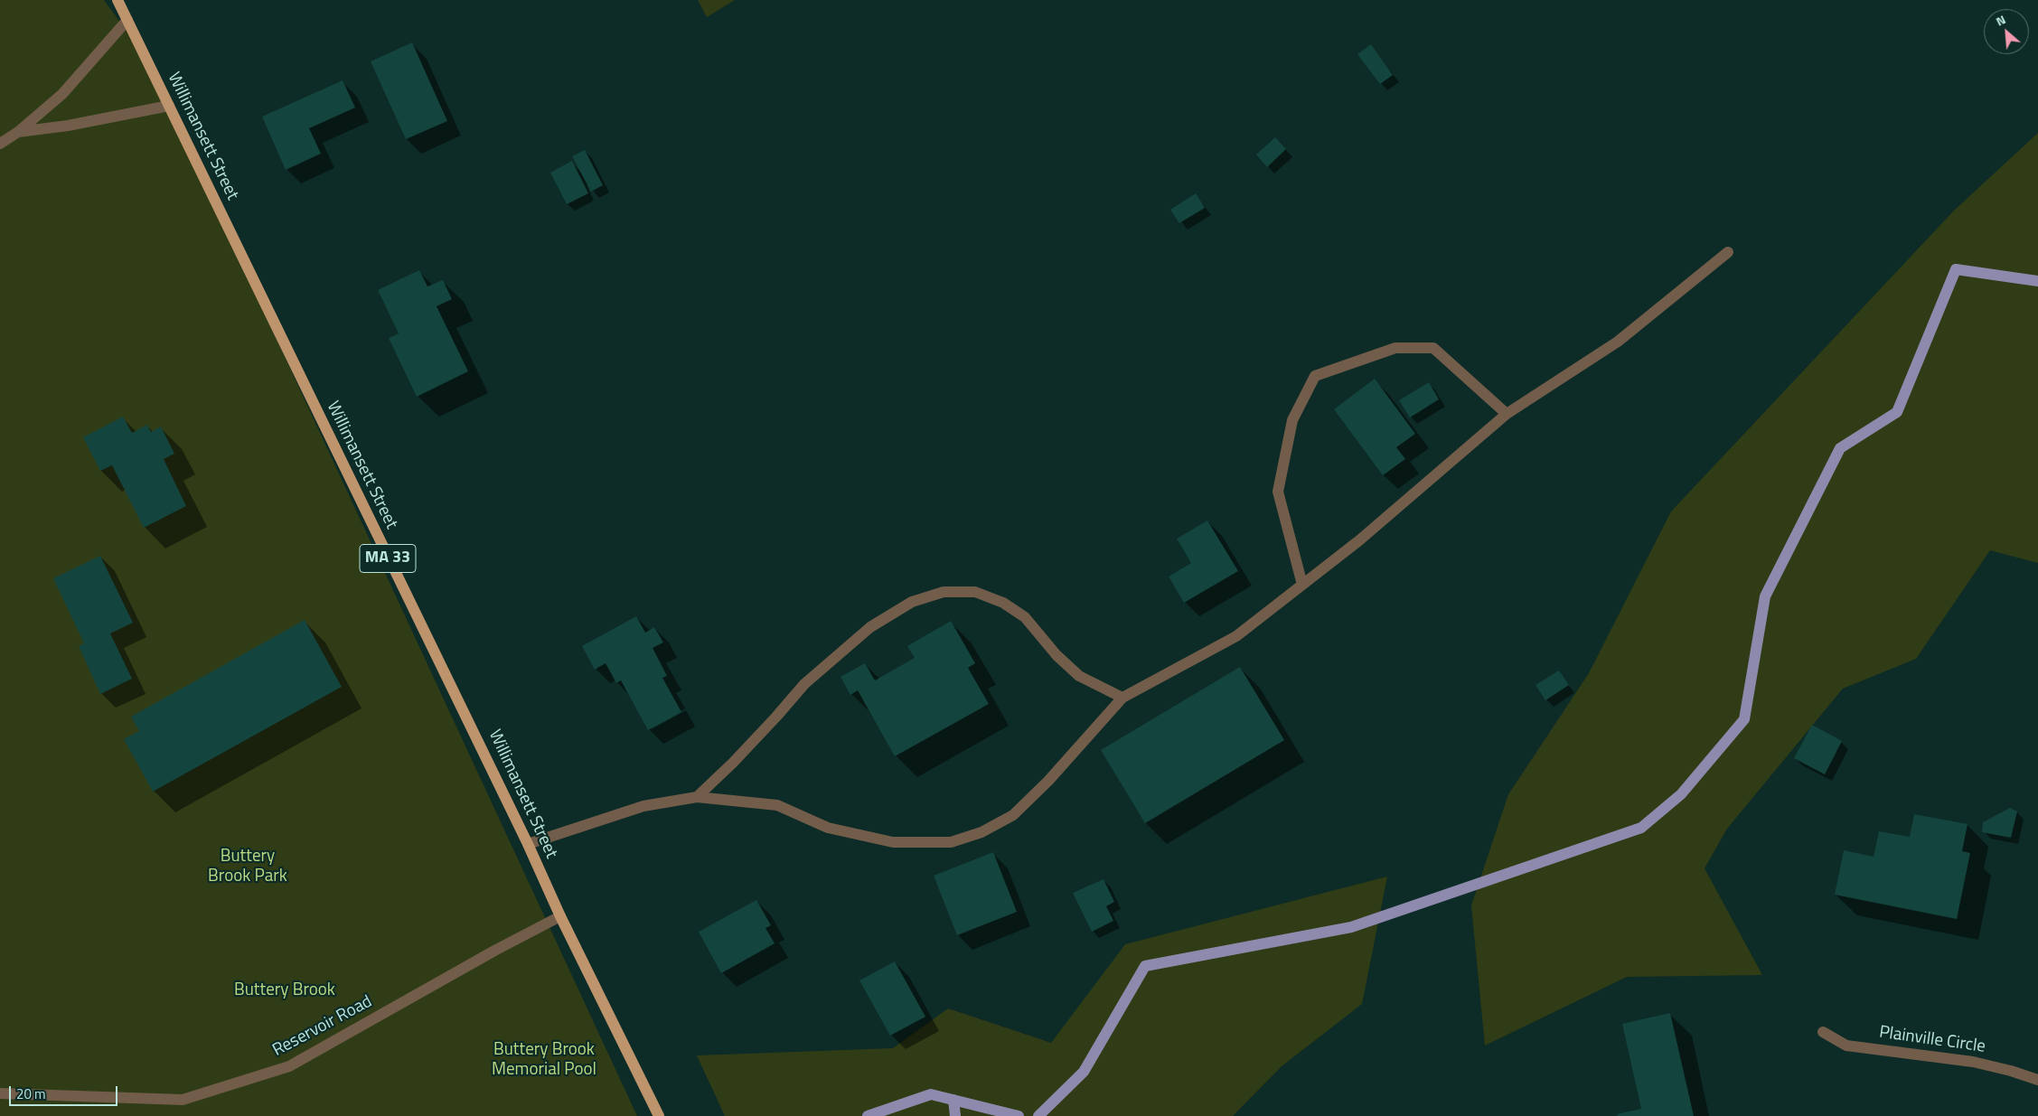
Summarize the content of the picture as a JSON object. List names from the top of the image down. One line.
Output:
{"streets":{"main road":["Willimansett Street","MA 33"],"street":["Reservoir Road","Plainville Circle"]},"crossings":[["Willimansett Street","Reservoir Road"]],"parks":["Buttery Brook Park","Buttery Brook","Buttery Brook Memorial Pool"],"scale_bar":"20 m","north":"top left"}
